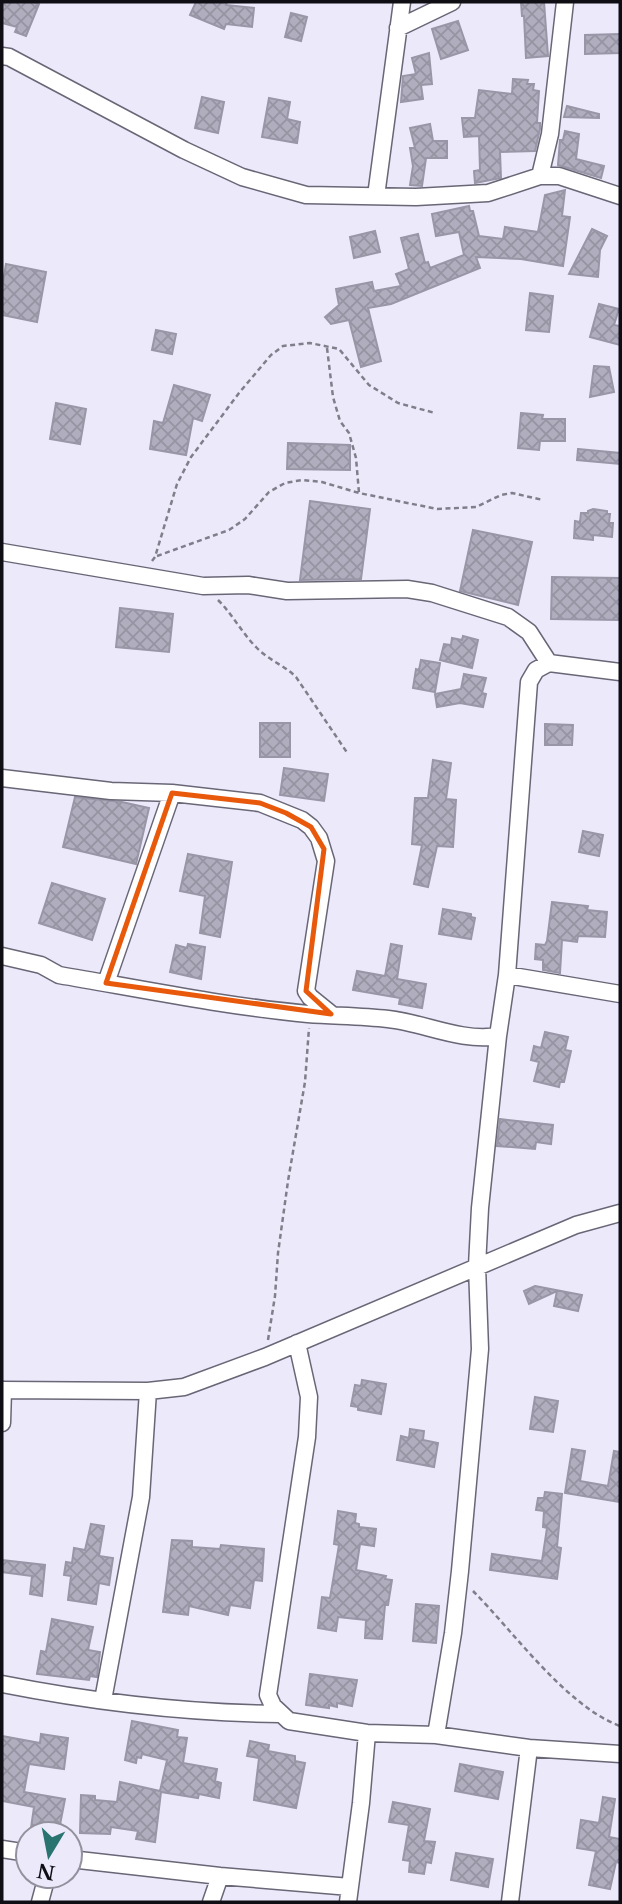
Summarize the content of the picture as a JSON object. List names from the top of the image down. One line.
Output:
{"north":"bottom"}
